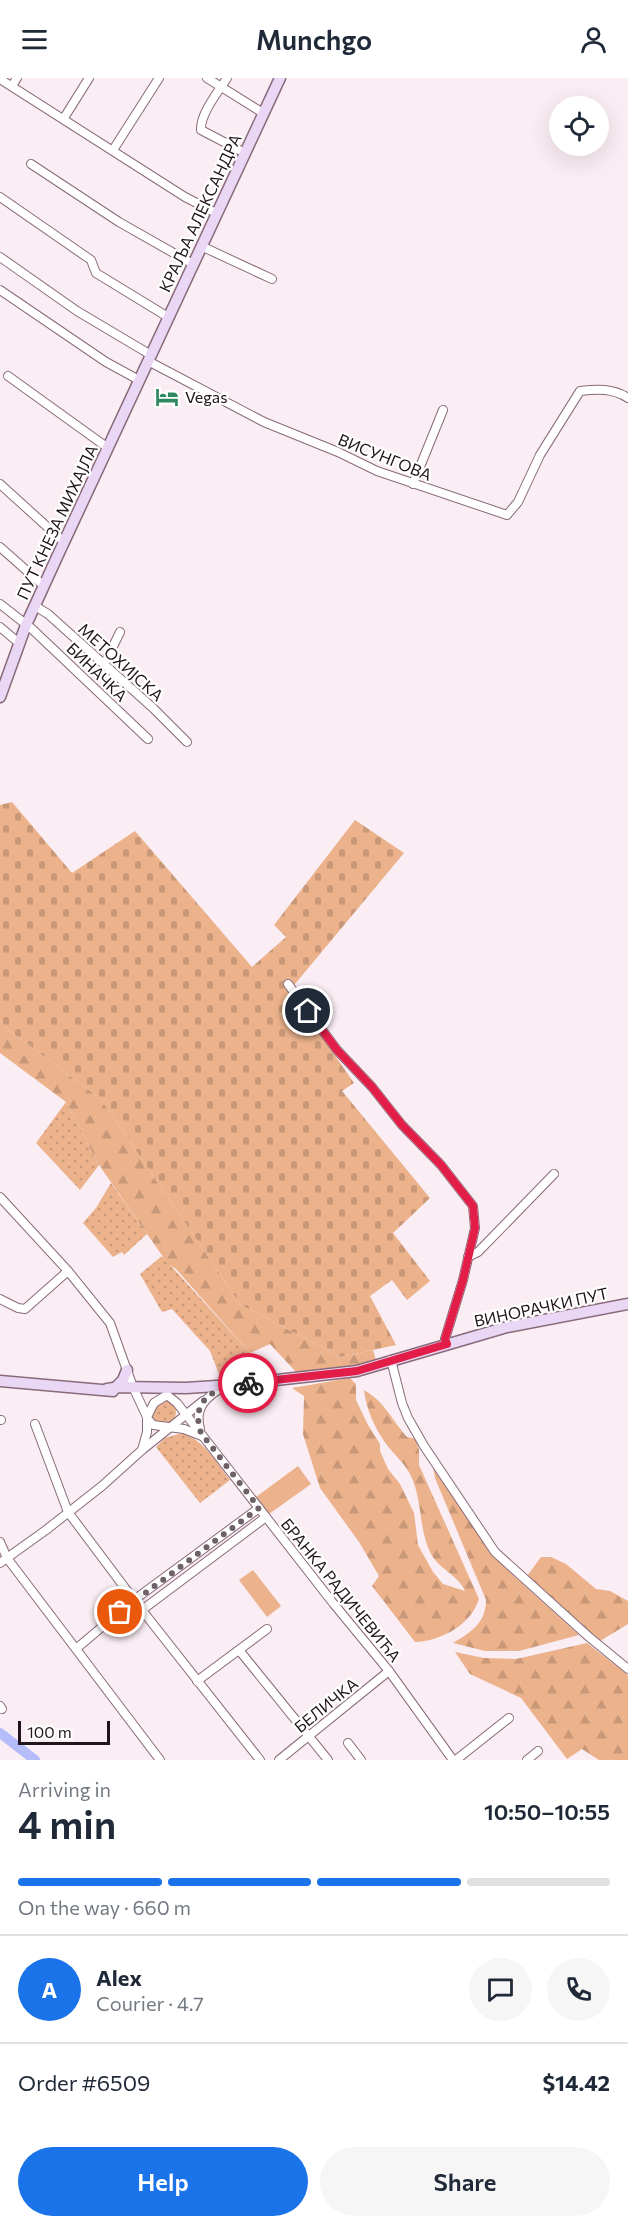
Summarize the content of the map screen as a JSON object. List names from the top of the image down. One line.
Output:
{"streets":{"street":["КРАЉА АЛЕКСАНДРА","ВИСУНГОВА","ПУТ КНЕЗА МИХАЈЛА","МЕТОХИЈСКА","БИНАЧКА","ВИНОРАЧКИ ПУТ","БРАНКА РАДИЧЕВИЋА","БЕЛИЧКА"]},"crossings":[["КРАЉА АЛЕКСАНДРА","ВИСУНГОВА"],["КРАЉА АЛЕКСАНДРА","ПУТ КНЕЗА МИХАЈЛА"],["ВИСУНГОВА","ПУТ КНЕЗА МИХАЈЛА"],["ПУТ КНЕЗА МИХАЈЛА","МЕТОХИЈСКА"],["ПУТ КНЕЗА МИХАЈЛА","БИНАЧКА"],["БРАНКА РАДИЧЕВИЋА","БЕЛИЧКА"]],"places":{"hotel":["Vegas"]},"scale_bar":"100 m","page":{"header":"Munchgo","scale":"100 m","heading":["4 min","Arriving in","10:50–10:55"],"panel":["Alex","Courier · 4.7","Order #6509","$14.42"],"bar":"On the way · 660 m","round":"A","buttons":["Help","Share"]}}
